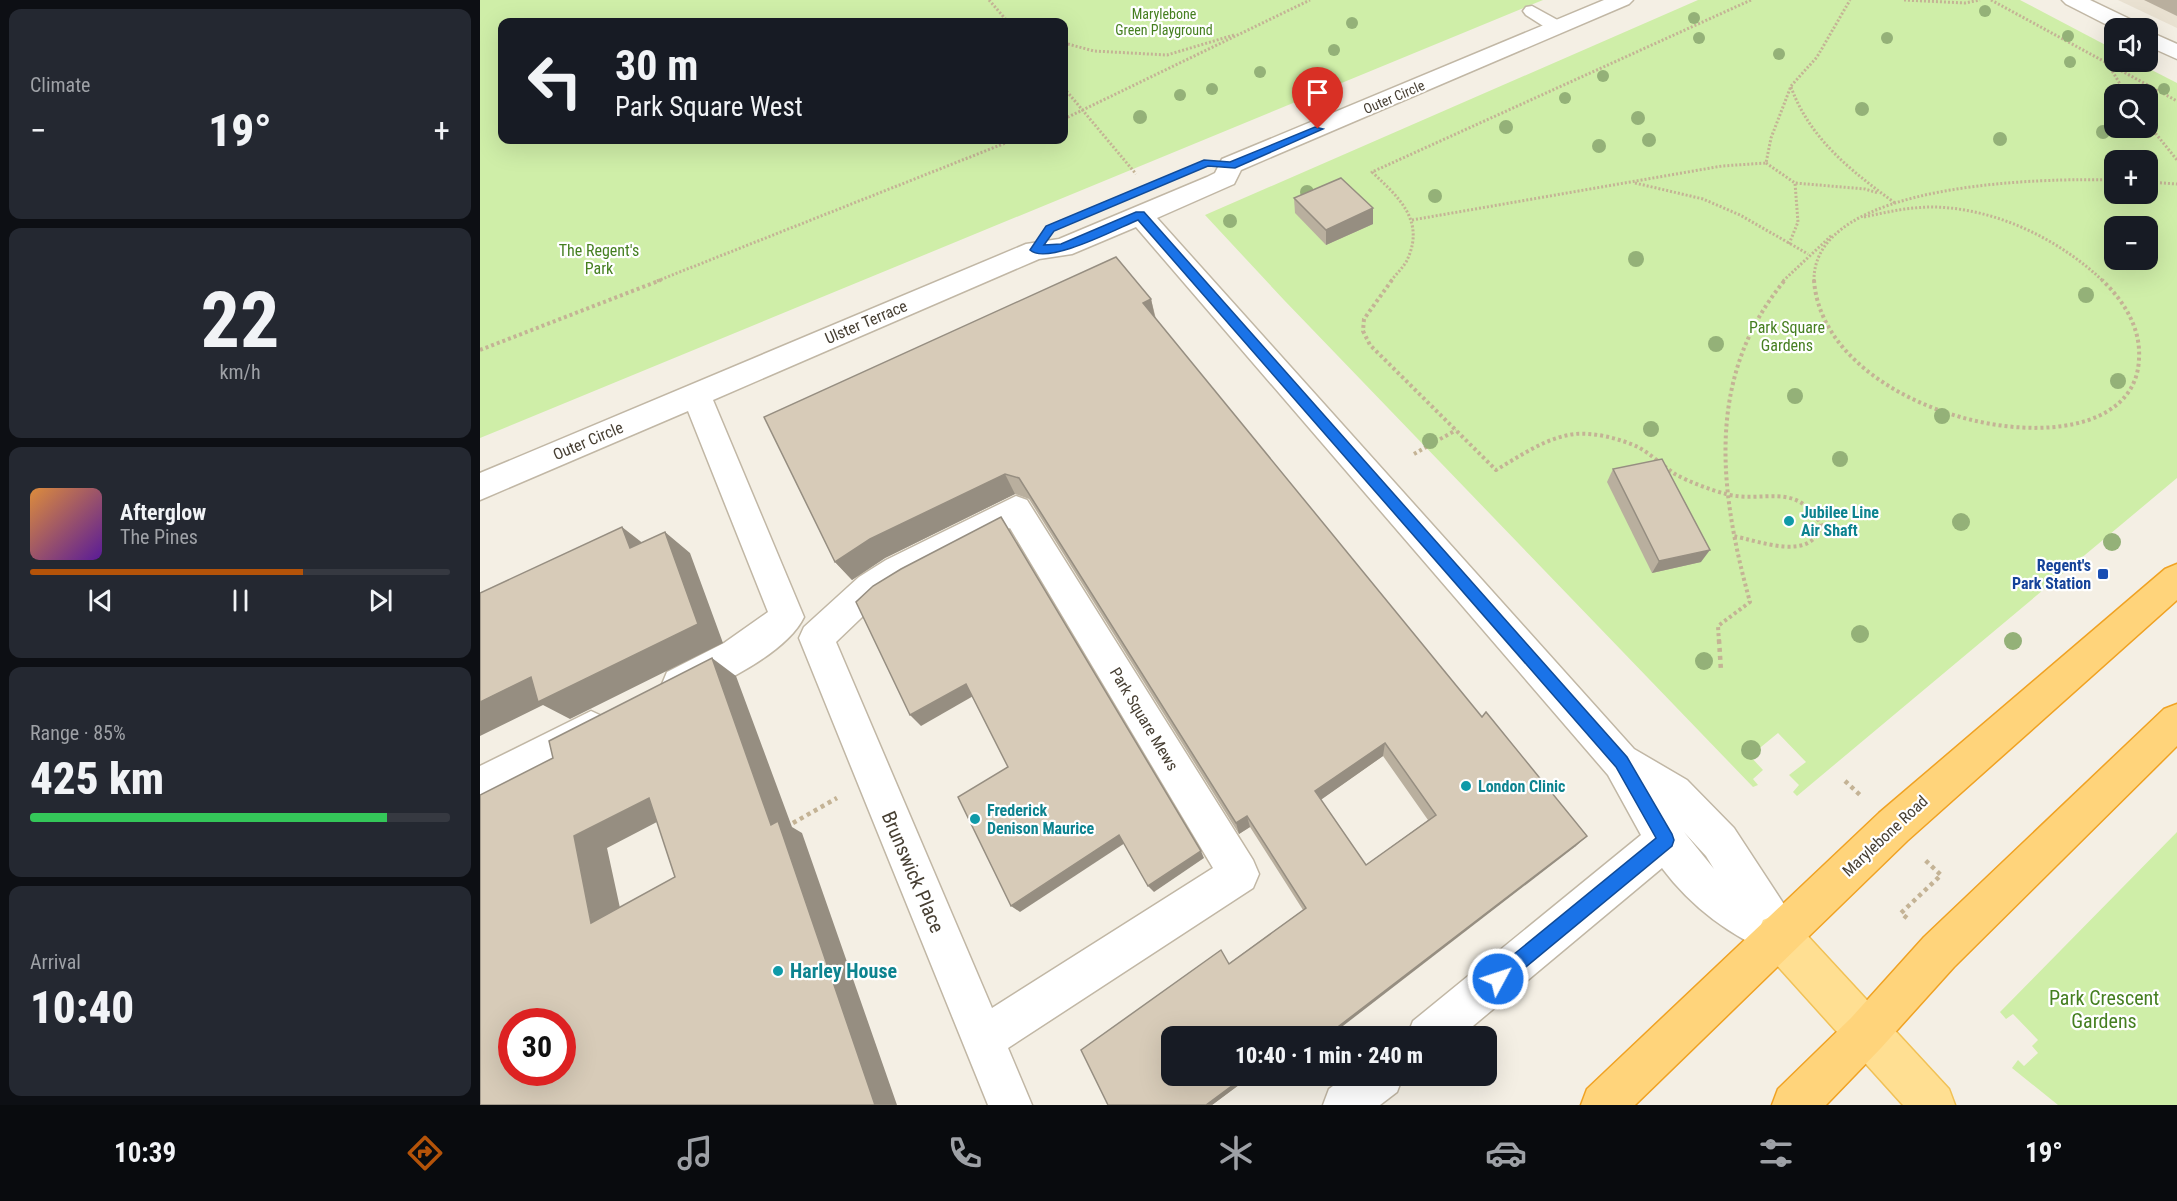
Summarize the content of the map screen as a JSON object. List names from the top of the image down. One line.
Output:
{"streets":{"highway":["Marylebone Road"],"street":["Outer Circle","Ulster Terrace","Park Square Mews","Brunswick Place"]},"crossings":[["Outer Circle","Ulster Terrace"],["Outer Circle","Brunswick Place"],["Ulster Terrace","Brunswick Place"],["Park Square Mews","Brunswick Place"]],"parks":["Marylebone Green Playground","The Regent's Park","Park Square Gardens","Park Crescent Gardens"],"places":{"other":["Jubilee Line Air Shaft","London Clinic","Frederick Denison Maurice","Harley House"],"transit":["Regent's Park Station"]},"page":{"tile":["Climate",["22","km/h"],["Range · 85%","425 km"],["Arrival","10:40"]],"map_buttons":["+","−"],"turn":["30 m","Park Square West"],"heat":["−","19°","+"],"song":["Afterglow","The Pines"],"limit":"30","trip":"10:40 · 1 min · 240 m","tabs":["10:39","19°"]}}
